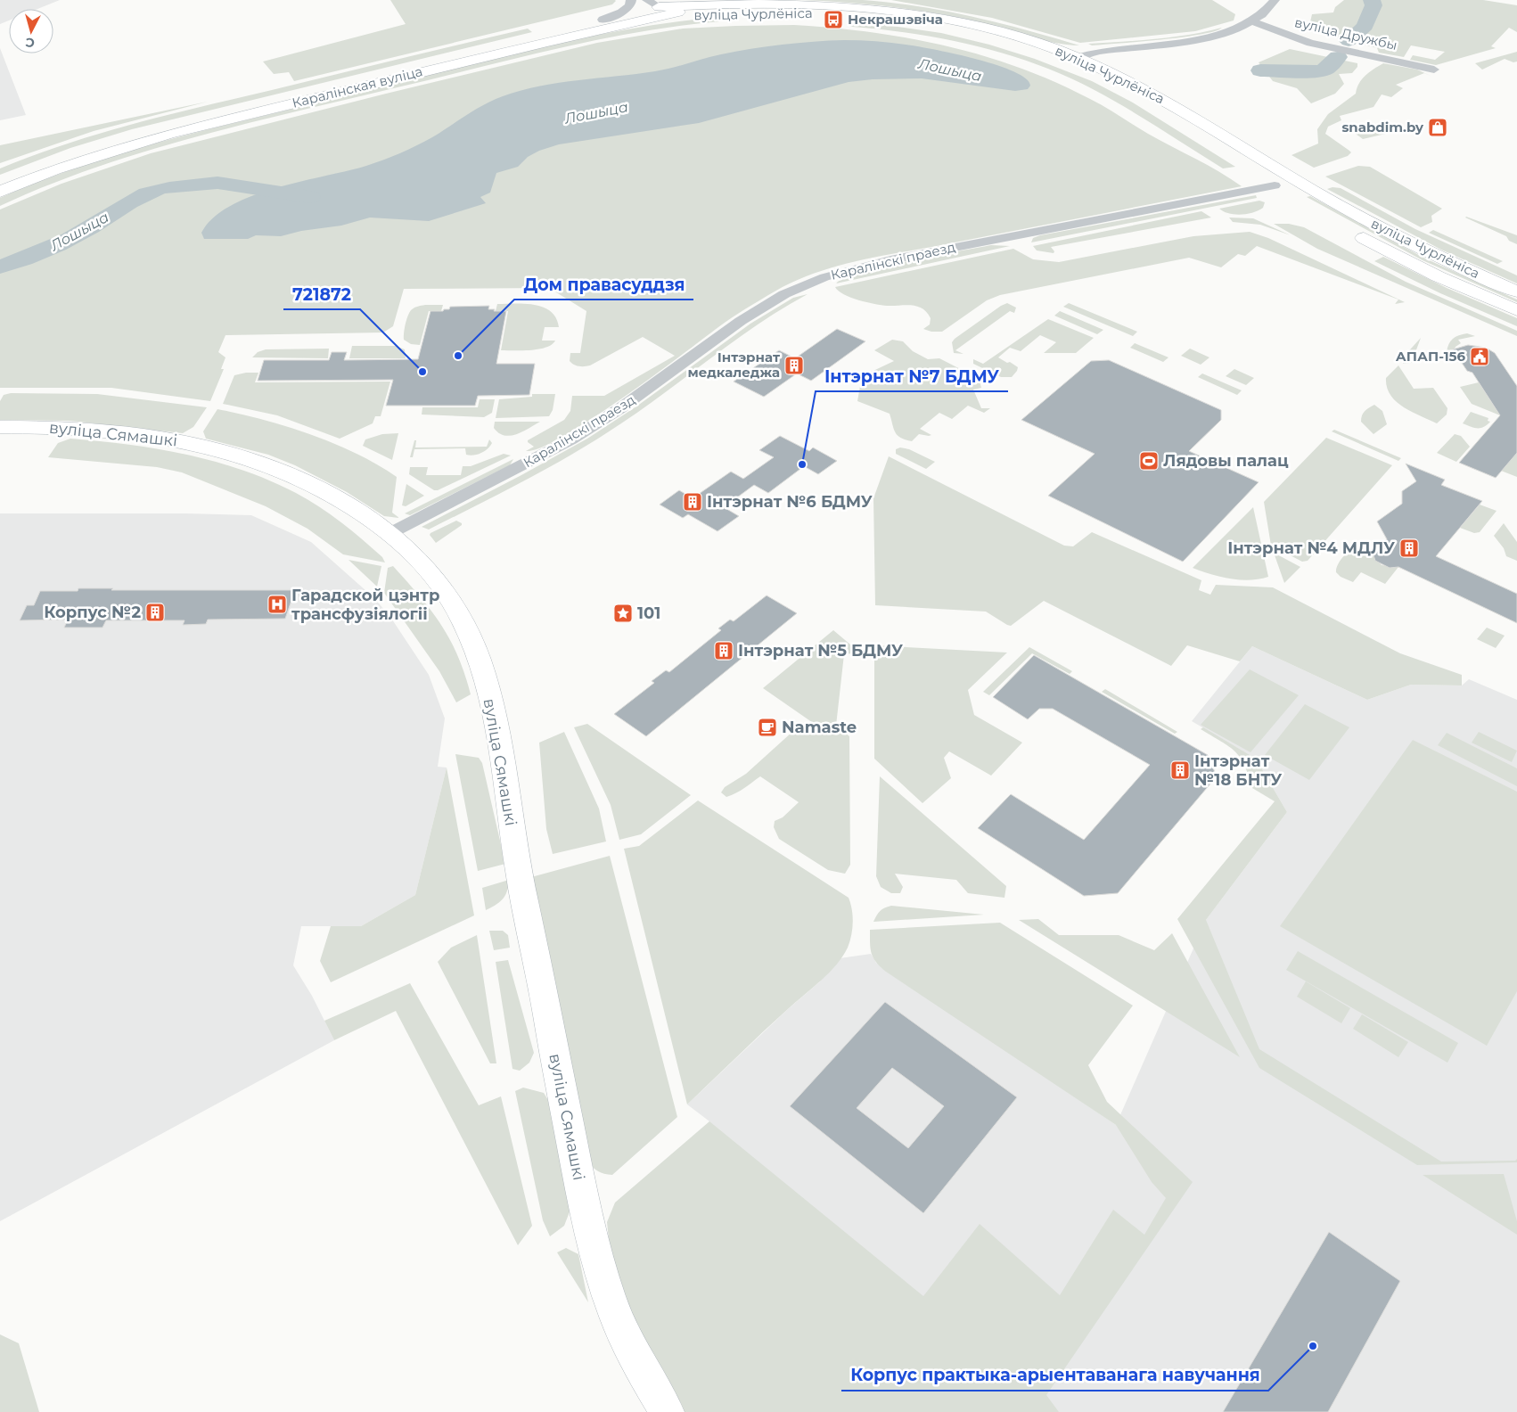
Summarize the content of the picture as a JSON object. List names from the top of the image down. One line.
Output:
{"streets":{"main road":["вуліца Чурлёніса","Каралінская вуліца","вуліца Сямашкі"],"street":["вуліца Дружбы","Каралінскі праезд"]},"crossings":[["вуліца Чурлёніса","Каралінская вуліца"],["вуліца Чурлёніса","Каралінскі праезд"],["Каралінскі праезд","вуліца Сямашкі"]],"water":["Лошыца"],"places":{"bus stop":["Некрашэвіча"],"shop":["snabdim.by"],"other":["Дом правасуддзя","721872","Інтэрнат №7 БДМУ","Корпус практыка-арыентаванага навучання"],"public building":["АПАП-156"],"building":["Інтэрнат медкаледжа","Інтэрнат №6 БДМУ","Інтэрнат №4 МДЛУ","Корпус №2","Інтэрнат №5 БДМУ","Інтэрнат №18 БНТУ"],"sports":["Лядовы палац"],"hospital":["Гарадской цэнтр трансфузіялогіі"],"place":["101"],"cafe":["Namaste"]},"north":"bottom"}
